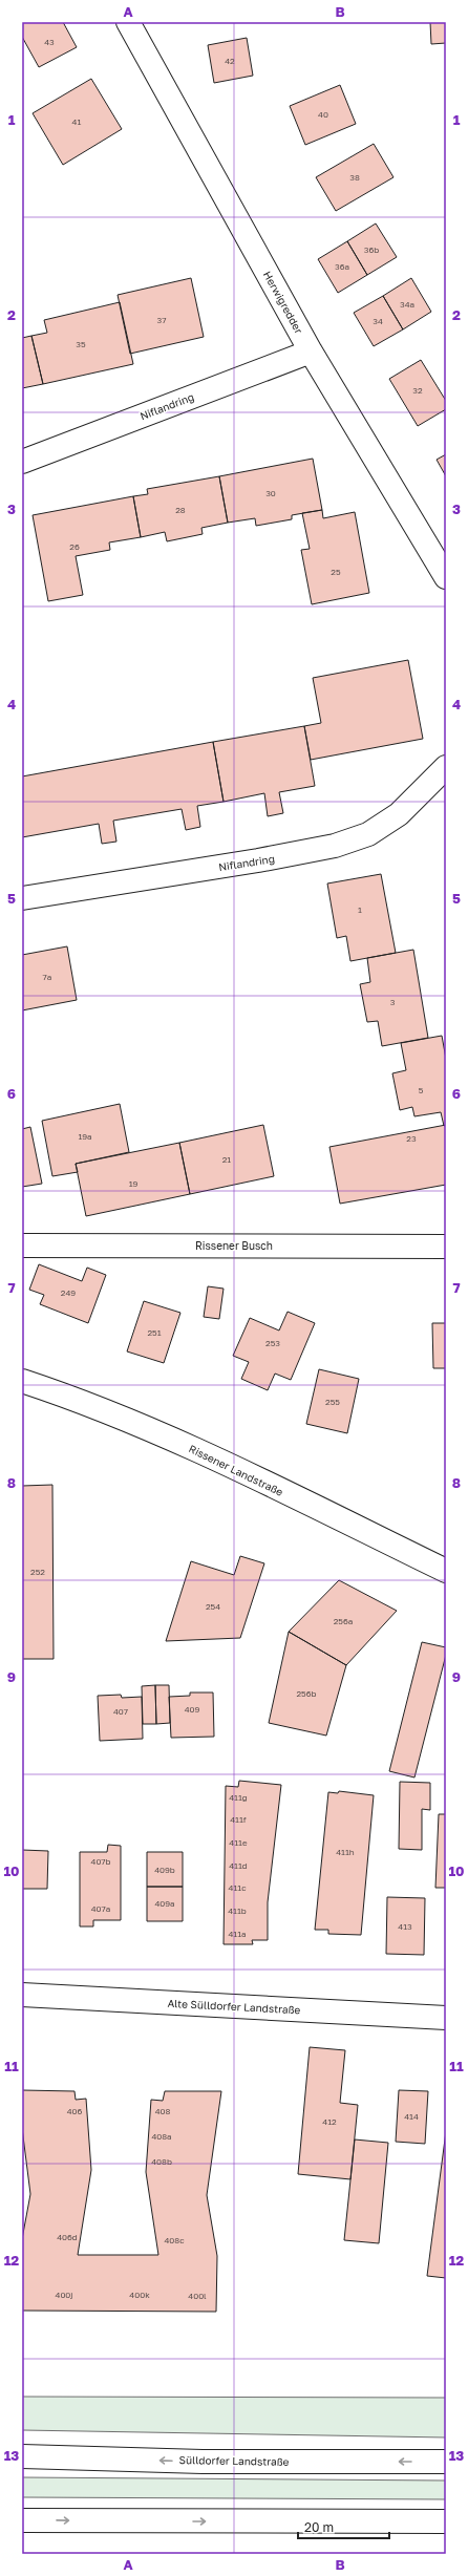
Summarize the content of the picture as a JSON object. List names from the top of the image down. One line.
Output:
{"streets":{"main road":["Herwigredder","Niflandring","Rissener Busch","Rissener Landstraße","Alte Sülldorfer Landstraße","Sülldorfer Landstraße"]},"crossings":[["Herwigredder","Niflandring"]],"house_numbers":["43","42","40","41","38","36b","36a","34a","37","34","35","32","30","28","26","25","1","7a","3","5","19a","23","21","19","249","251","253","255","252","254","256a","256b","409","407","411g","411f","411e","411h","407b","411d","409b","411c","409a","407a","411b","413","411a","406","408","414","412","408a","408b","406d","408c","400j","400k","400l"],"scale_bar":"20 m","grid":{"columns":["A","B"],"rows":["1","2","3","4","5","6","7","8","9","10","11","12","13"]}}
